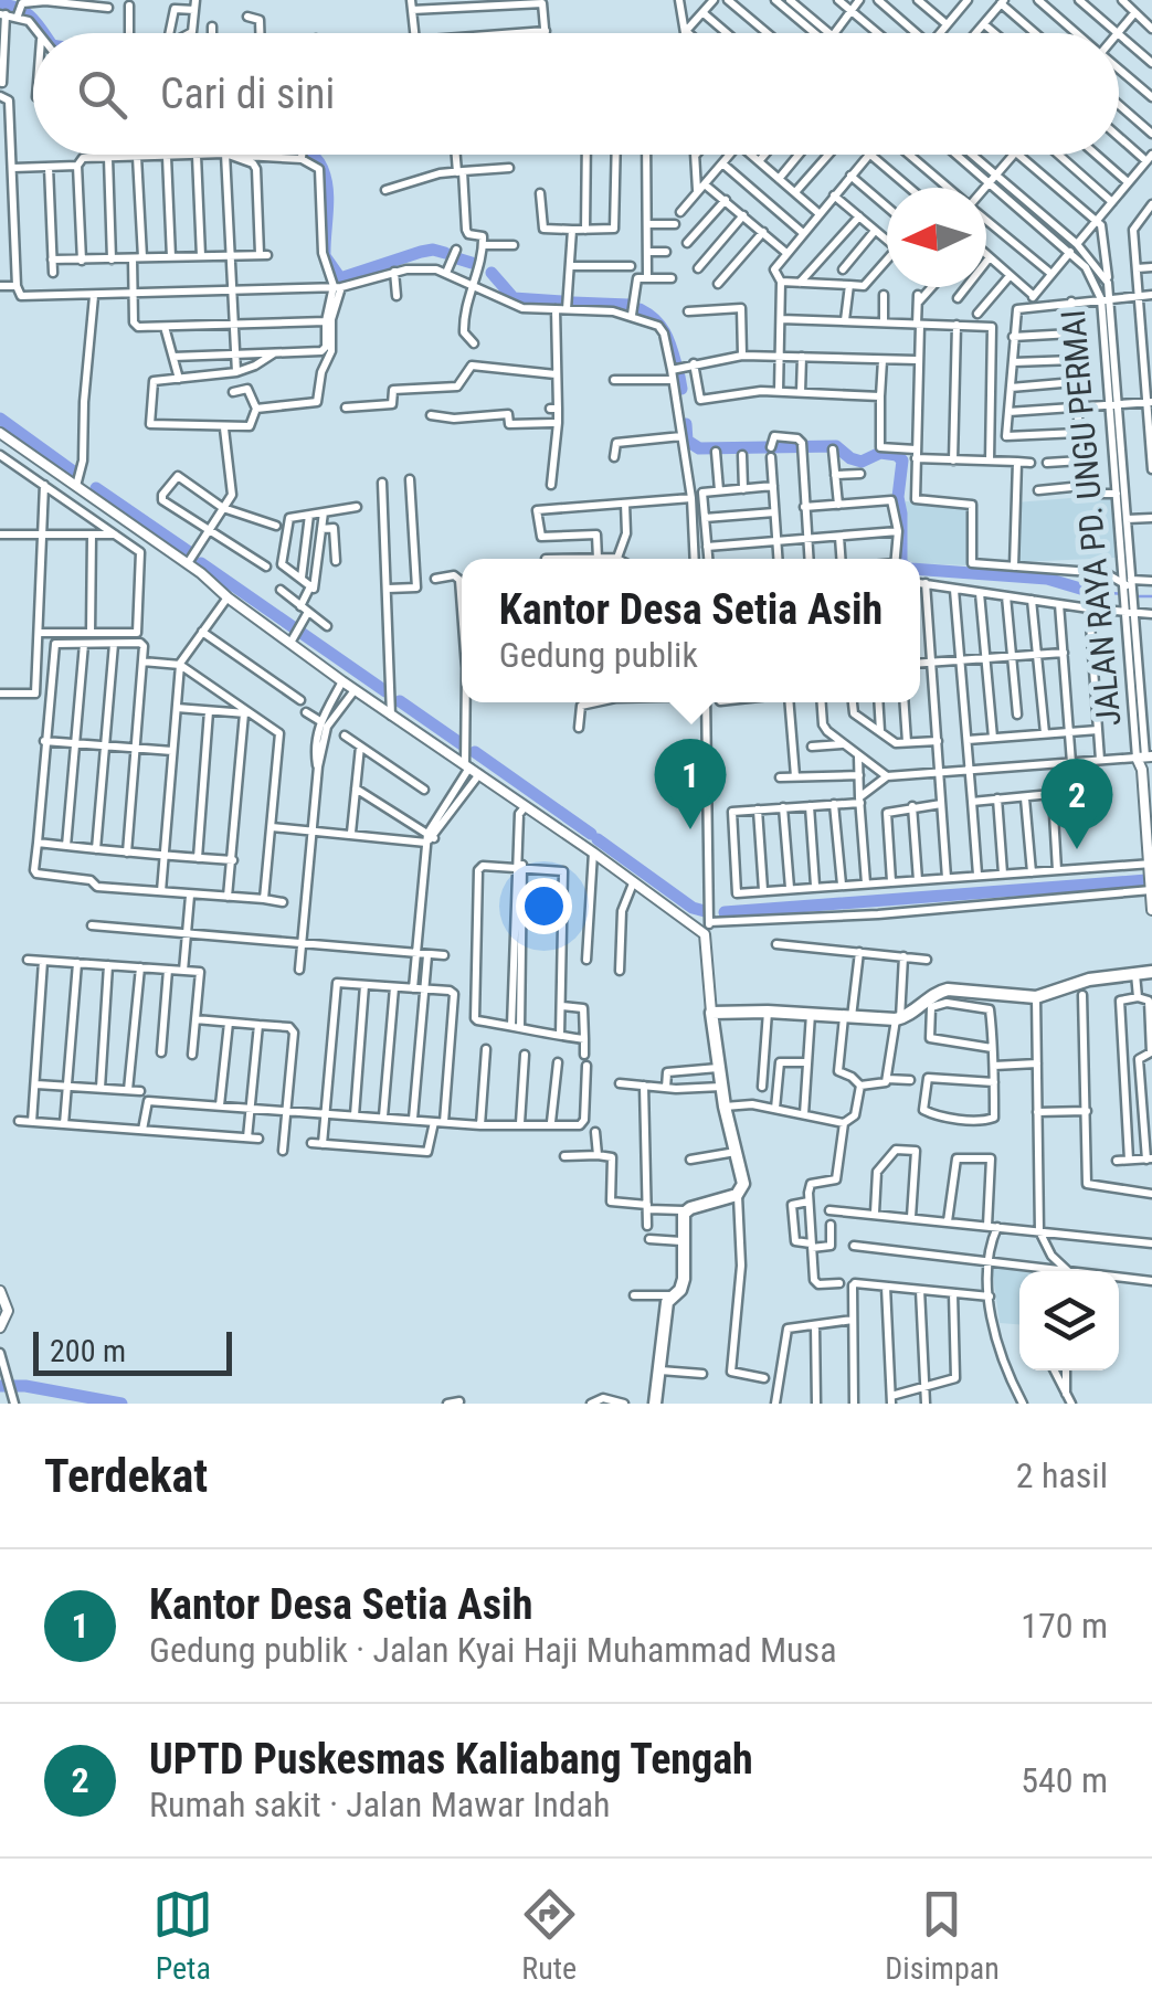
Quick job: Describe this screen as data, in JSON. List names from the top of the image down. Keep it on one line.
{"streets":{"street":["JALAN RAYA PD. UNGU PERMAI"]},"scale_bar":"200 m","north":"left","page":{"search":"Cari di sini","popup":["Kantor Desa Setia Asih","Gedung publik"],"pins":["1","2"],"scale":"200 m","heading":["Terdekat","2 hasil"],"list":[{"mark":"1","name":"Kantor Desa Setia Asih","note":"Gedung publik · Jalan Kyai Haji Muhammad Musa","value":"170 m"},{"mark":"2","name":"UPTD Puskesmas Kaliabang Tengah","note":"Rumah sakit · Jalan Mawar Indah","value":"540 m"}],"nav":["Peta","Rute","Disimpan"]}}
